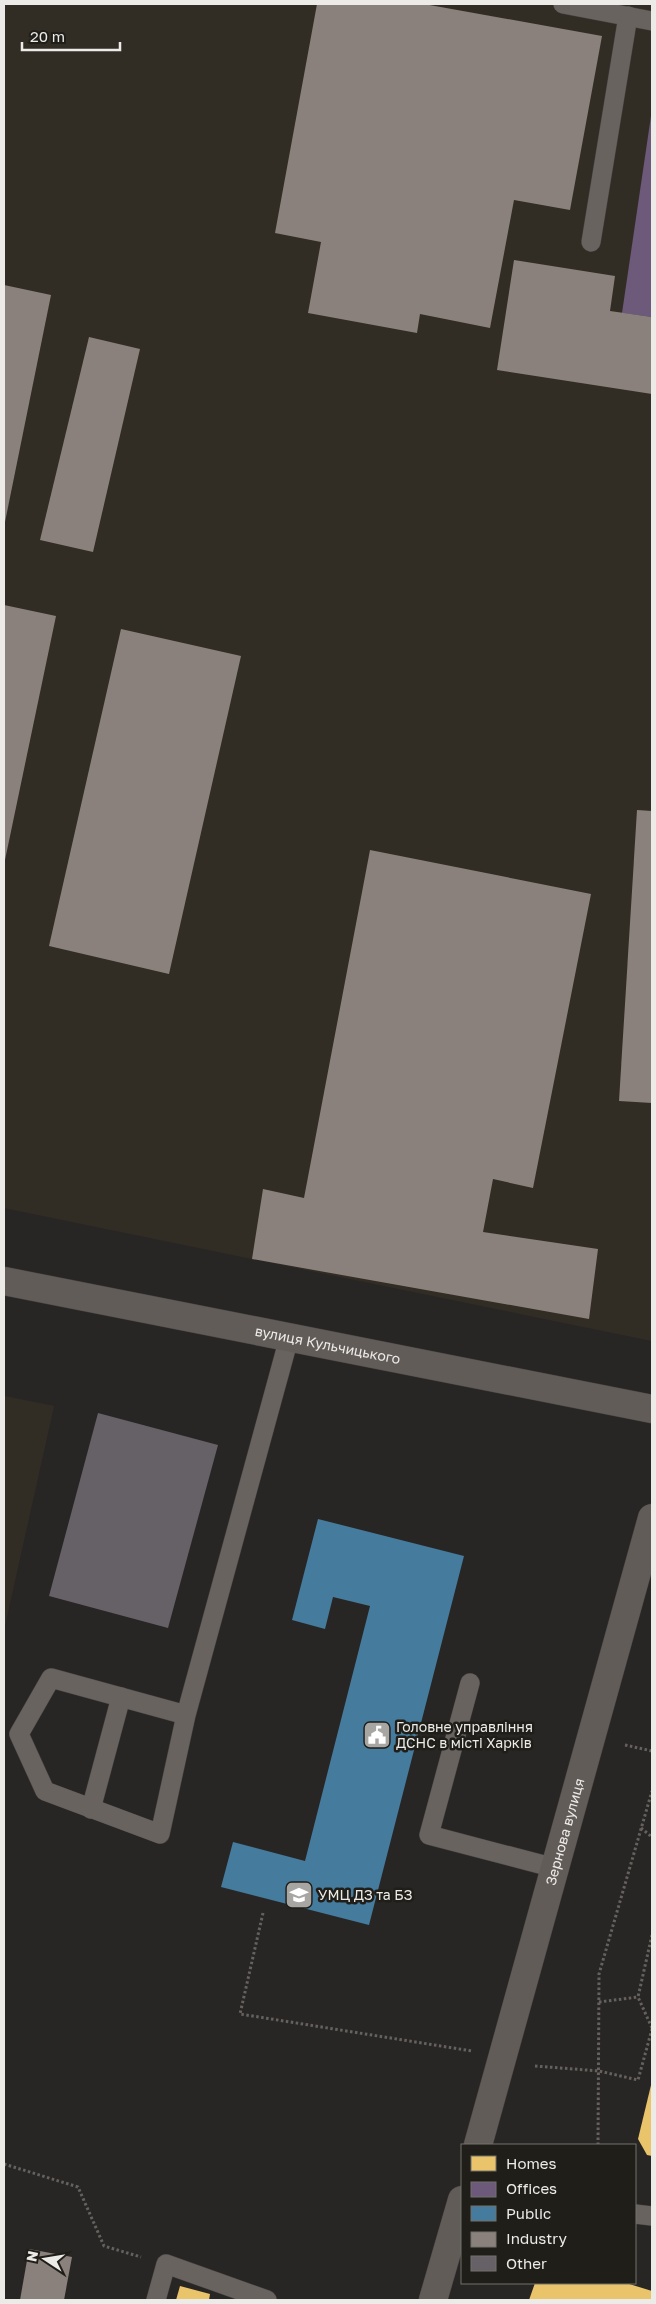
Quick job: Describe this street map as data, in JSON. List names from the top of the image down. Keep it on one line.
{"streets":{"street":["вулиця Кульчицького","Зернова вулиця"]},"places":{"public building":["Головне управління ДСНС в місті Харків"],"school or university":["УМЦ ДЗ та БЗ"]},"legend":["Homes","Offices","Public","Industry","Other"],"scale_bar":"20 m","north":"left"}
